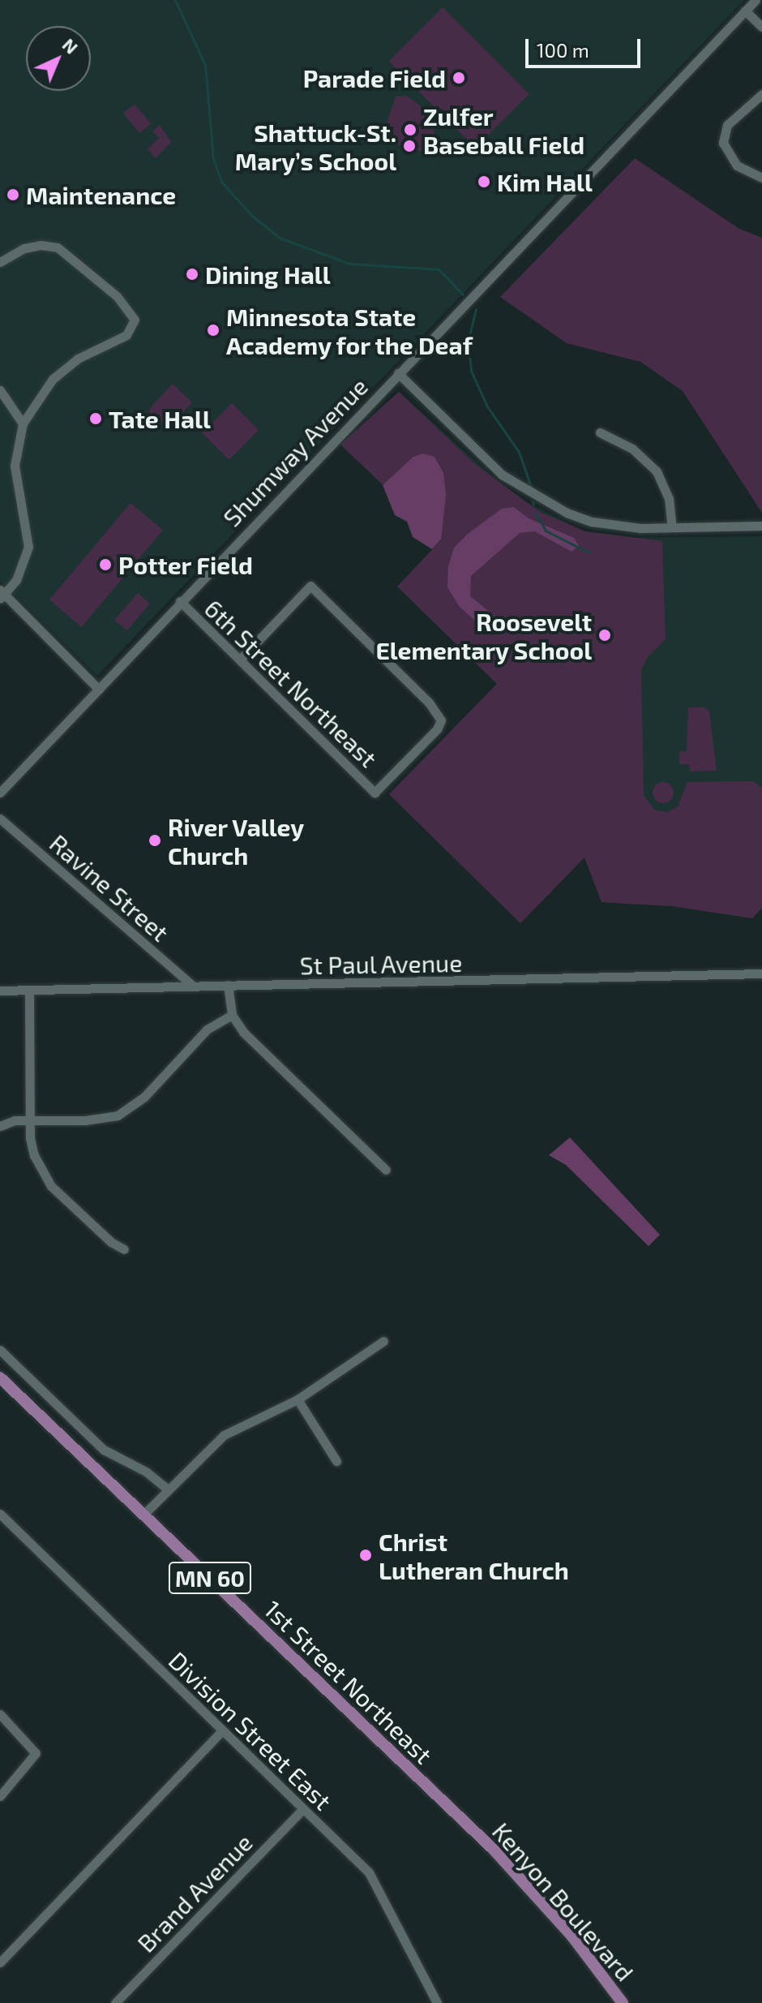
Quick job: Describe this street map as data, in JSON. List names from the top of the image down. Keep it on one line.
{"streets":{"main road":["MN 60","1st Street Northeast","Kenyon Boulevard"],"street":["Shumway Avenue","6th Street Northeast","Ravine Street","St Paul Avenue","Division Street East","Brand Avenue"]},"crossings":[["Shumway Avenue","6th Street Northeast"],["Ravine Street","St Paul Avenue"],["1st Street Northeast","Kenyon Boulevard"],["Division Street East","Brand Avenue"]],"places":["Parade Field","Zulfer Baseball Field","Shattuck-St. Mary’s School","Kim Hall","Maintenance","Dining Hall","Minnesota State Academy for the Deaf","Tate Hall","Potter Field","Roosevelt Elementary School","River Valley Church","Christ Lutheran Church"],"scale_bar":"100 m","north":"top right"}
